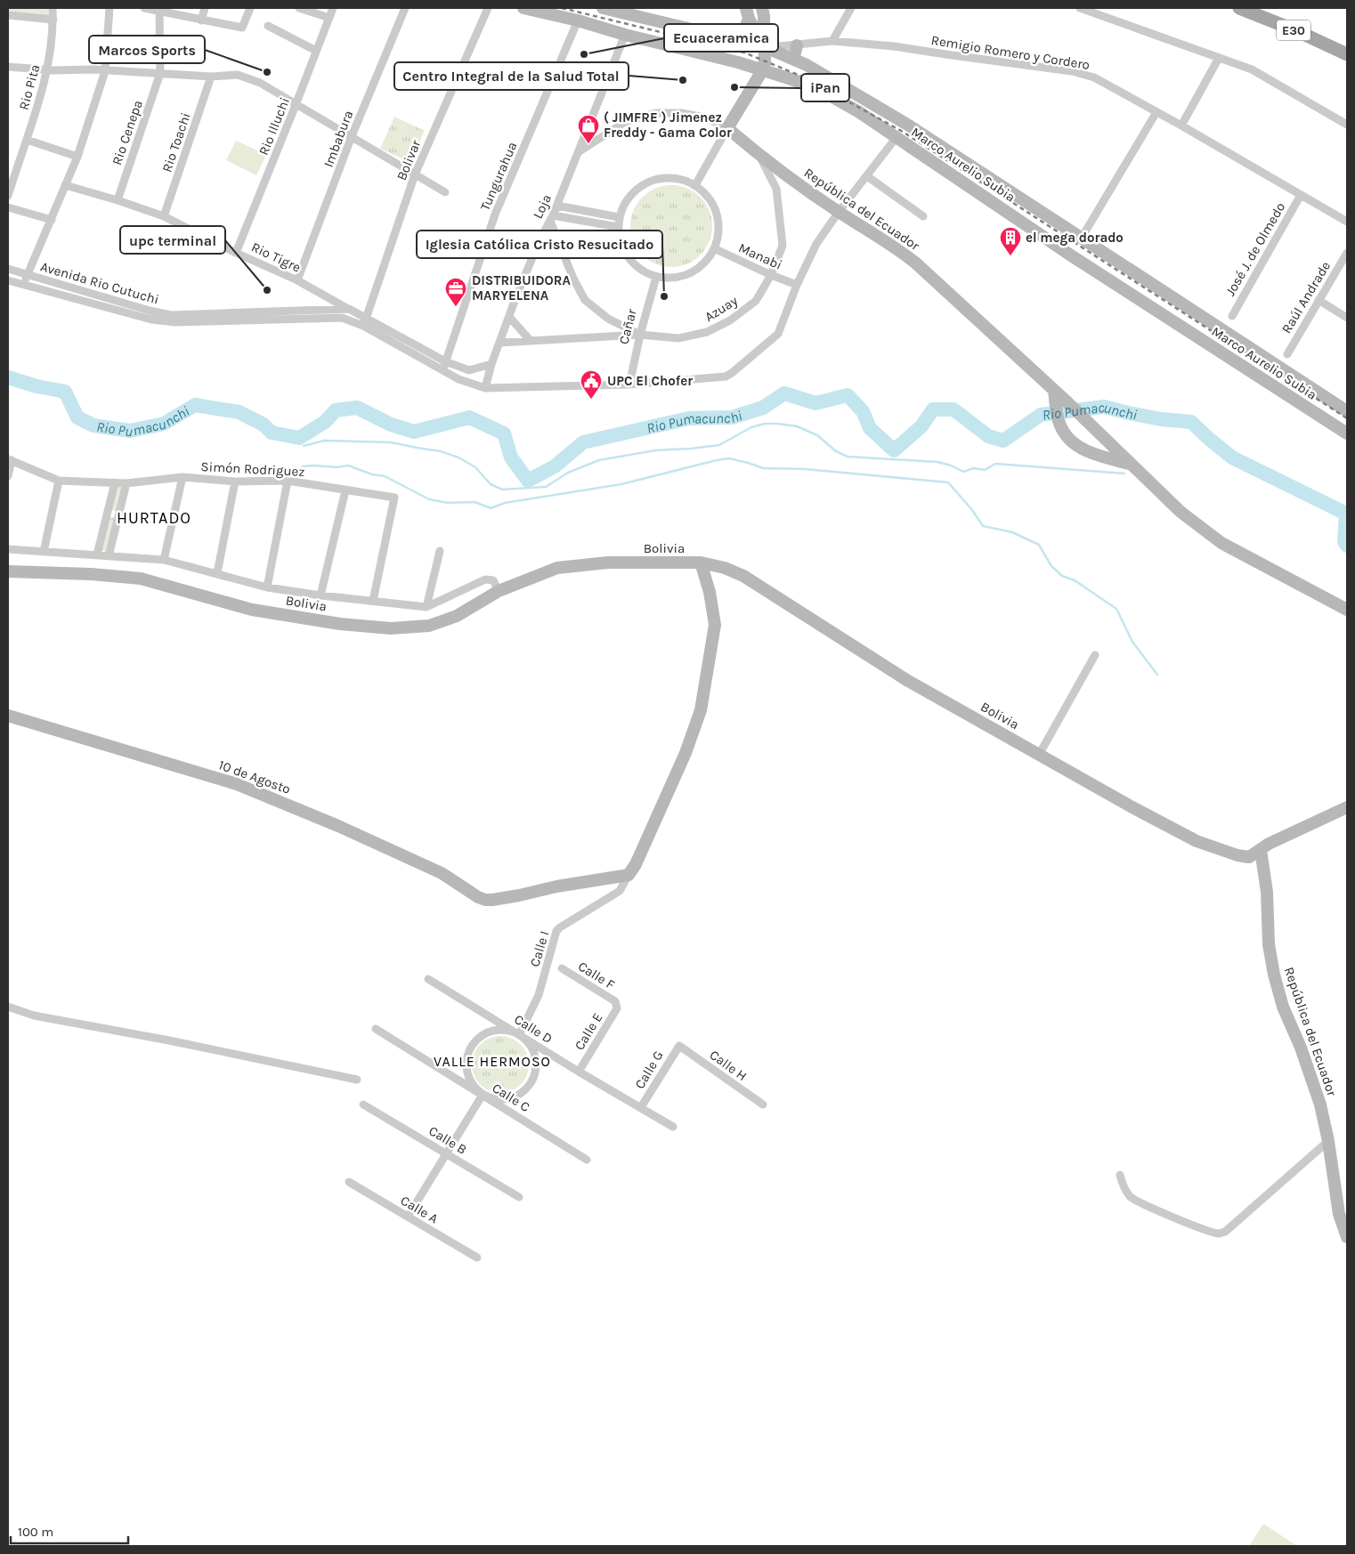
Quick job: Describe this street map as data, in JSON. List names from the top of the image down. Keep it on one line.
{"streets":{"main road":["E30"],"street":["Remigio Romero y Cordero","Rio Pita","Rio Illuchi","Rio Cenepa","Imbabura","Rio Toachi","Bolivar","Marco Aurelio Subia","Tungurahua","Loja","República del Ecuador","José J. de Olmedo","Manabi","Rio Tigre","Avenida Rio Cutuchi","Raúl Andrade","Azuay","Cañar","Simón Rodriguez","Bolivia","10 de Agosto","Calle I","Calle F","Calle D","Calle E","Calle H","Calle G","Calle C","Calle B","Calle A"]},"crossings":[["Remigio Romero y Cordero","Marco Aurelio Subia"],["Remigio Romero y Cordero","José J. de Olmedo"],["Rio Illuchi","Rio Tigre"],["Rio Cenepa","Rio Tigre"],["Imbabura","Rio Tigre"],["Rio Toachi","Rio Tigre"],["Bolivar","Avenida Rio Cutuchi"],["Marco Aurelio Subia","Tungurahua"],["Marco Aurelio Subia","Loja"],["Marco Aurelio Subia","Avenida Rio Cutuchi"],["Tungurahua","Avenida Rio Cutuchi"],["Loja","Avenida Rio Cutuchi"],["Loja","Azuay"],["República del Ecuador","Avenida Rio Cutuchi"],["República del Ecuador","Azuay"],["República del Ecuador","Bolivia"],["Manabi","Avenida Rio Cutuchi"],["Manabi","Azuay"],["Manabi","Cañar"],["Rio Tigre","Avenida Rio Cutuchi"],["Avenida Rio Cutuchi","Cañar"],["Azuay","Cañar"],["10 de Agosto","Calle I"],["Calle I","Calle D"],["Calle I","Calle C"],["Calle F","Calle E"],["Calle D","Calle E"],["Calle D","Calle G"],["Calle D","Calle C"],["Calle H","Calle G"]],"districts":["HURTADO","VALLE HERMOSO"],"water":["Rio Pumacunchi"],"places":{"other":["Ecuaceramica","Marcos Sports","Centro Integral de la Salud Total","iPan","upc terminal","Iglesia Católica Cristo Resucitado"],"shop":["( JIMFRE ) Jimenez Freddy - Gama Color"],"building":["el mega dorado"],"office":["DISTRIBUIDORA MARYELENA"],"public building":["UPC El Chofer"]},"scale_bar":"100 m"}
